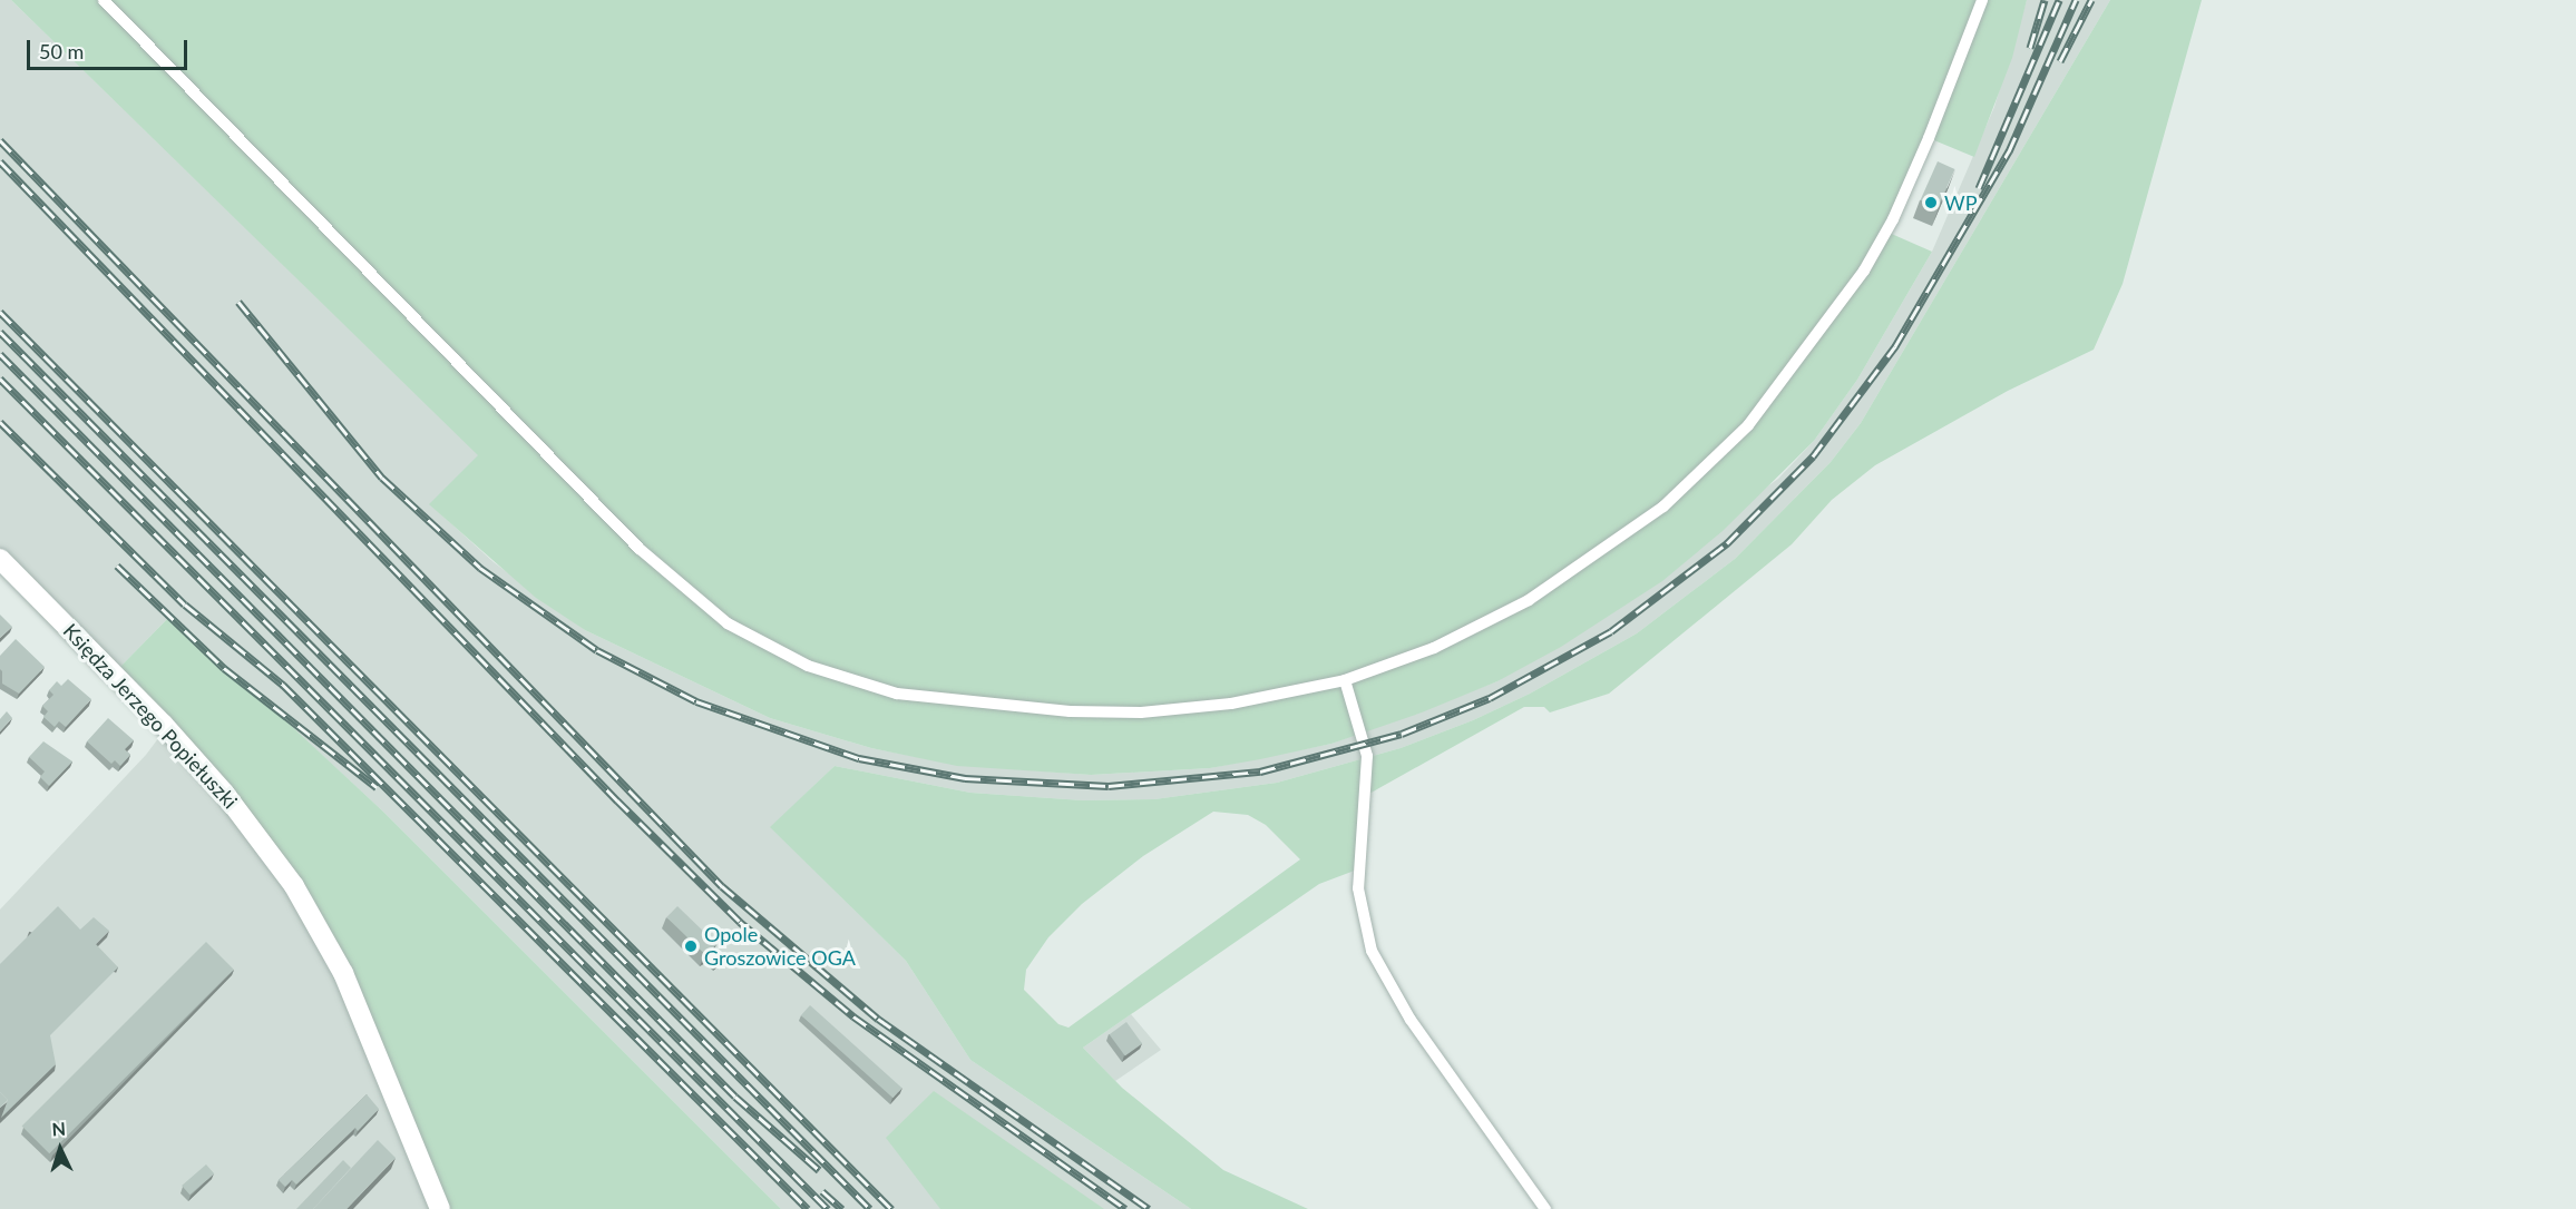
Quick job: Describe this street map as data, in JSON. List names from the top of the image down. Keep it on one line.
{"streets":{"main road":["Księdza Jerzego Popiełuszki"]},"places":["WP","Opole Groszowice OGA"],"scale_bar":"50 m","north":"top"}
